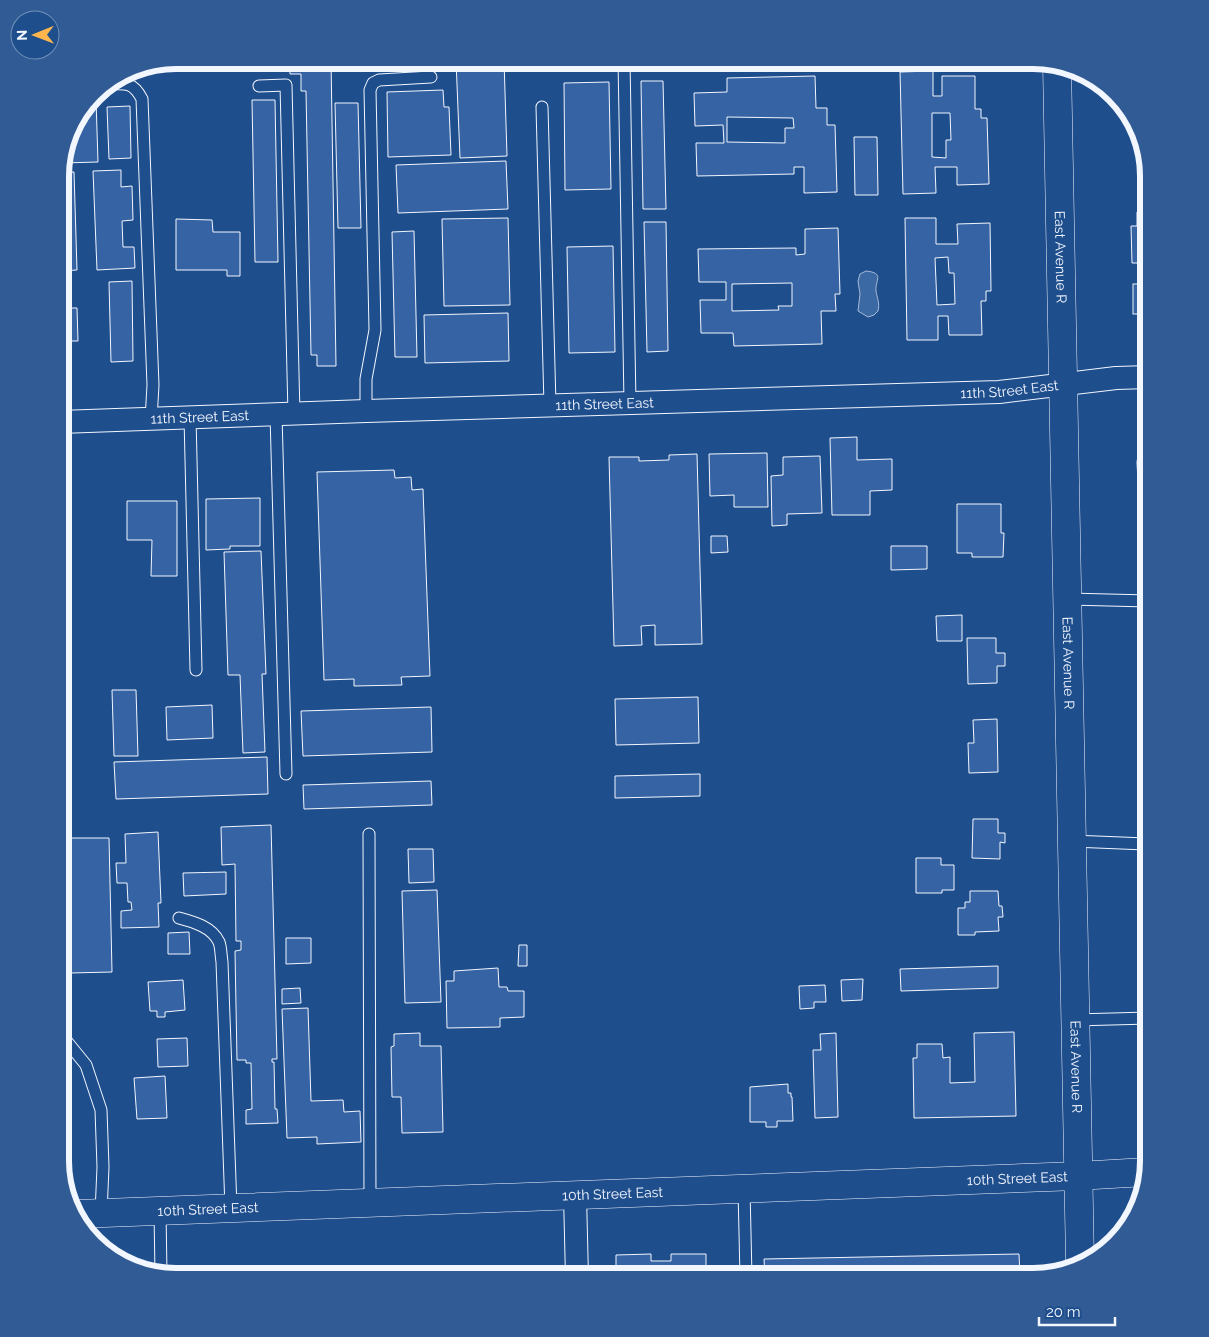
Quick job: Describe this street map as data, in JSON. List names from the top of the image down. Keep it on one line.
{"streets":{"main road":["East Avenue R","10th Street East"],"street":["11th Street East"]},"crossings":[["East Avenue R","11th Street East"],["East Avenue R","10th Street East"]],"scale_bar":"20 m","north":"left"}
